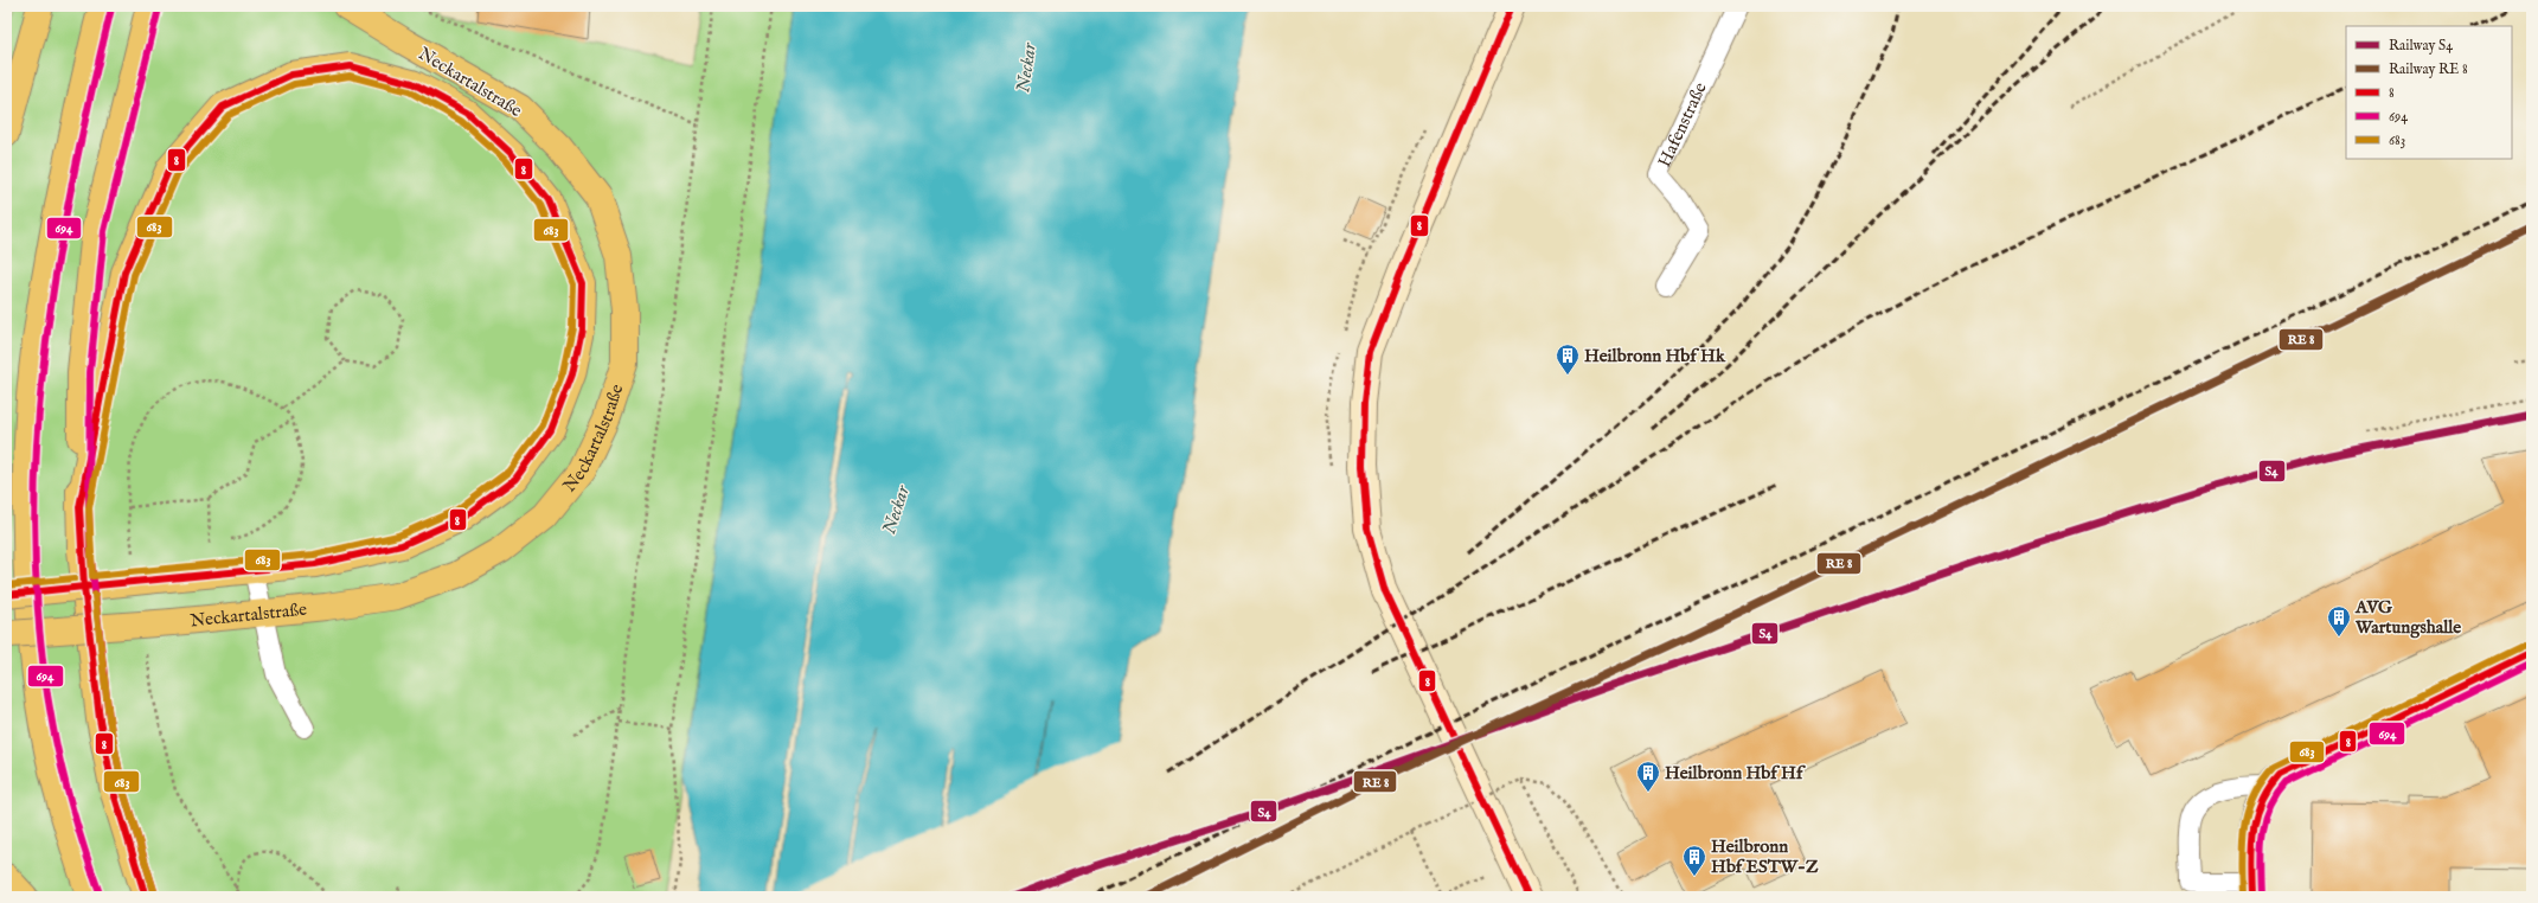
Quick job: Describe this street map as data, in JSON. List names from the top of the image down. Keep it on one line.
{"streets":{"main road":["Neckartalstraße"],"lane":["Hafenstraße"]},"water":["Neckar"],"places":{"building":["Heilbronn Hbf Hk","AVG Wartungshalle","Heilbronn Hbf Hf","Heilbronn Hbf ESTW-Z"]},"lines":["transit line 8","transit line 694","transit line 683","rail line S4"],"legend":["Railway S4","Railway RE 8","8","694","683"]}
